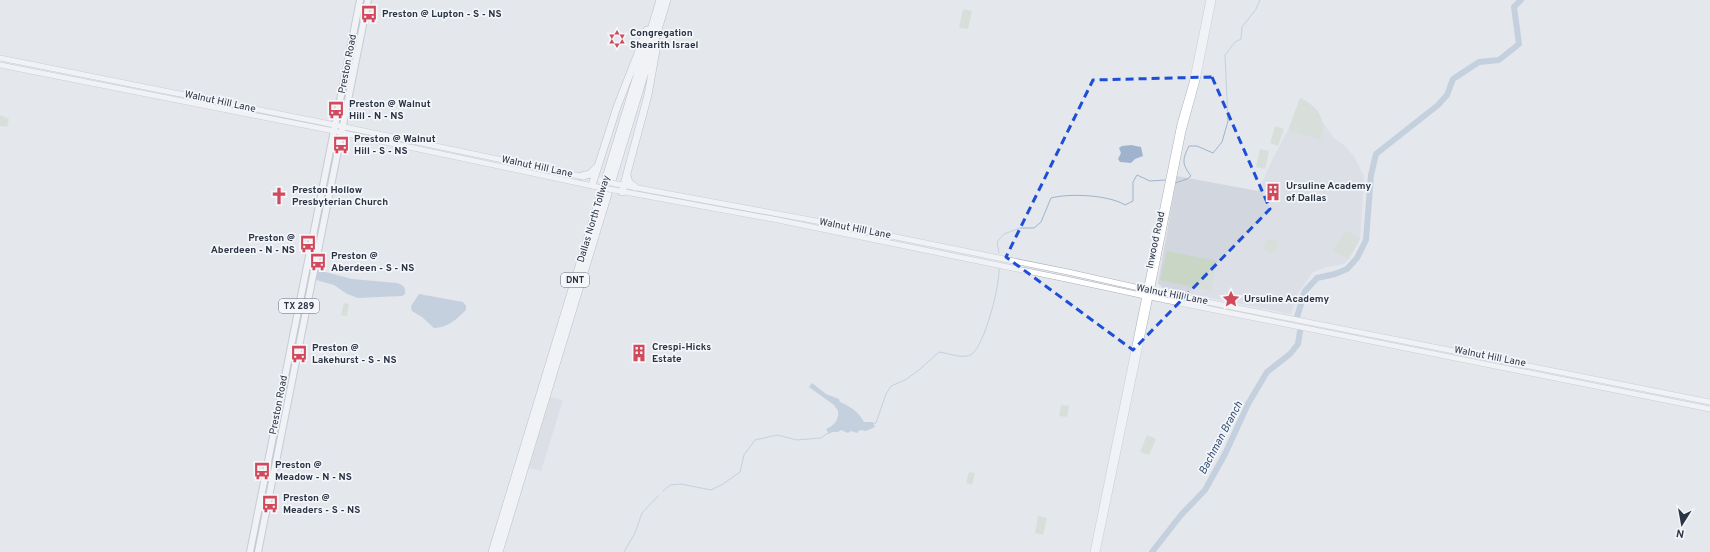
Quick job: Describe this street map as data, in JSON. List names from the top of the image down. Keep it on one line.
{"streets":{"highway":["Dallas North Tollway","DNT"],"main road":["Preston Road","Walnut Hill Lane","Inwood Road","TX 289"]},"crossings":[["Preston Road","Walnut Hill Lane"],["Walnut Hill Lane","Inwood Road"]],"water":["Bachman Branch"],"places":{"bus stop":["Preston @ Lupton - S - NS","Preston @ Walnut Hill - N - NS","Preston @ Walnut Hill - S - NS","Preston @ Aberdeen - N - NS","Preston @ Aberdeen - S - NS","Preston @ Lakehurst - S - NS","Preston @ Meadow - N - NS","Preston @ Meaders - S - NS"],"synagogue":["Congregation Shearith Israel"],"building":["Ursuline Academy of Dallas","Crespi-Hicks Estate"],"church":["Preston Hollow Presbyterian Church"],"place":["Ursuline Academy"]},"north":"bottom"}
